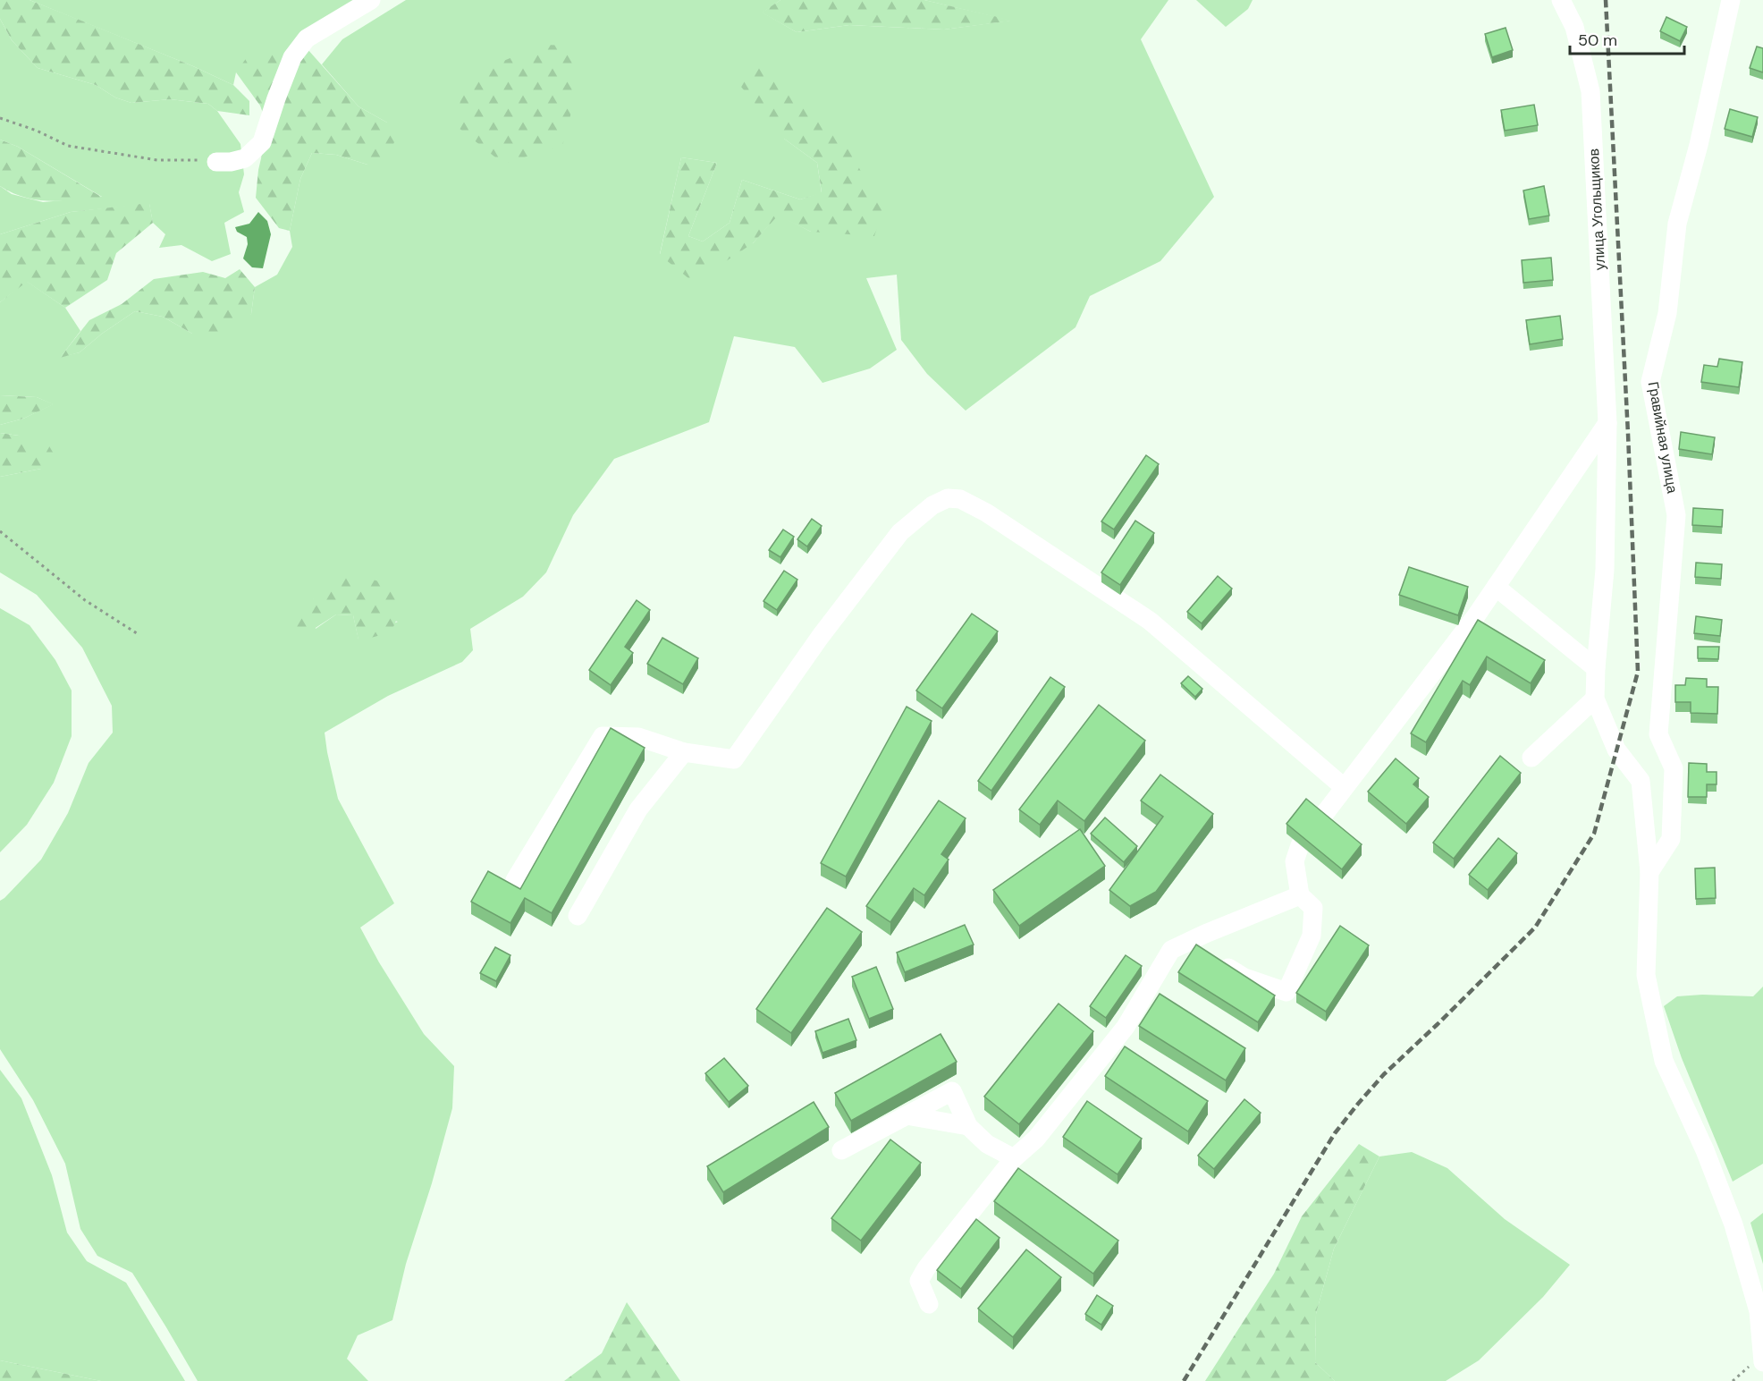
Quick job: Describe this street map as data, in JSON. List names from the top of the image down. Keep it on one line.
{"streets":{"street":["улица Угольщиков","Гравийная улица"]},"scale_bar":"50 m"}
